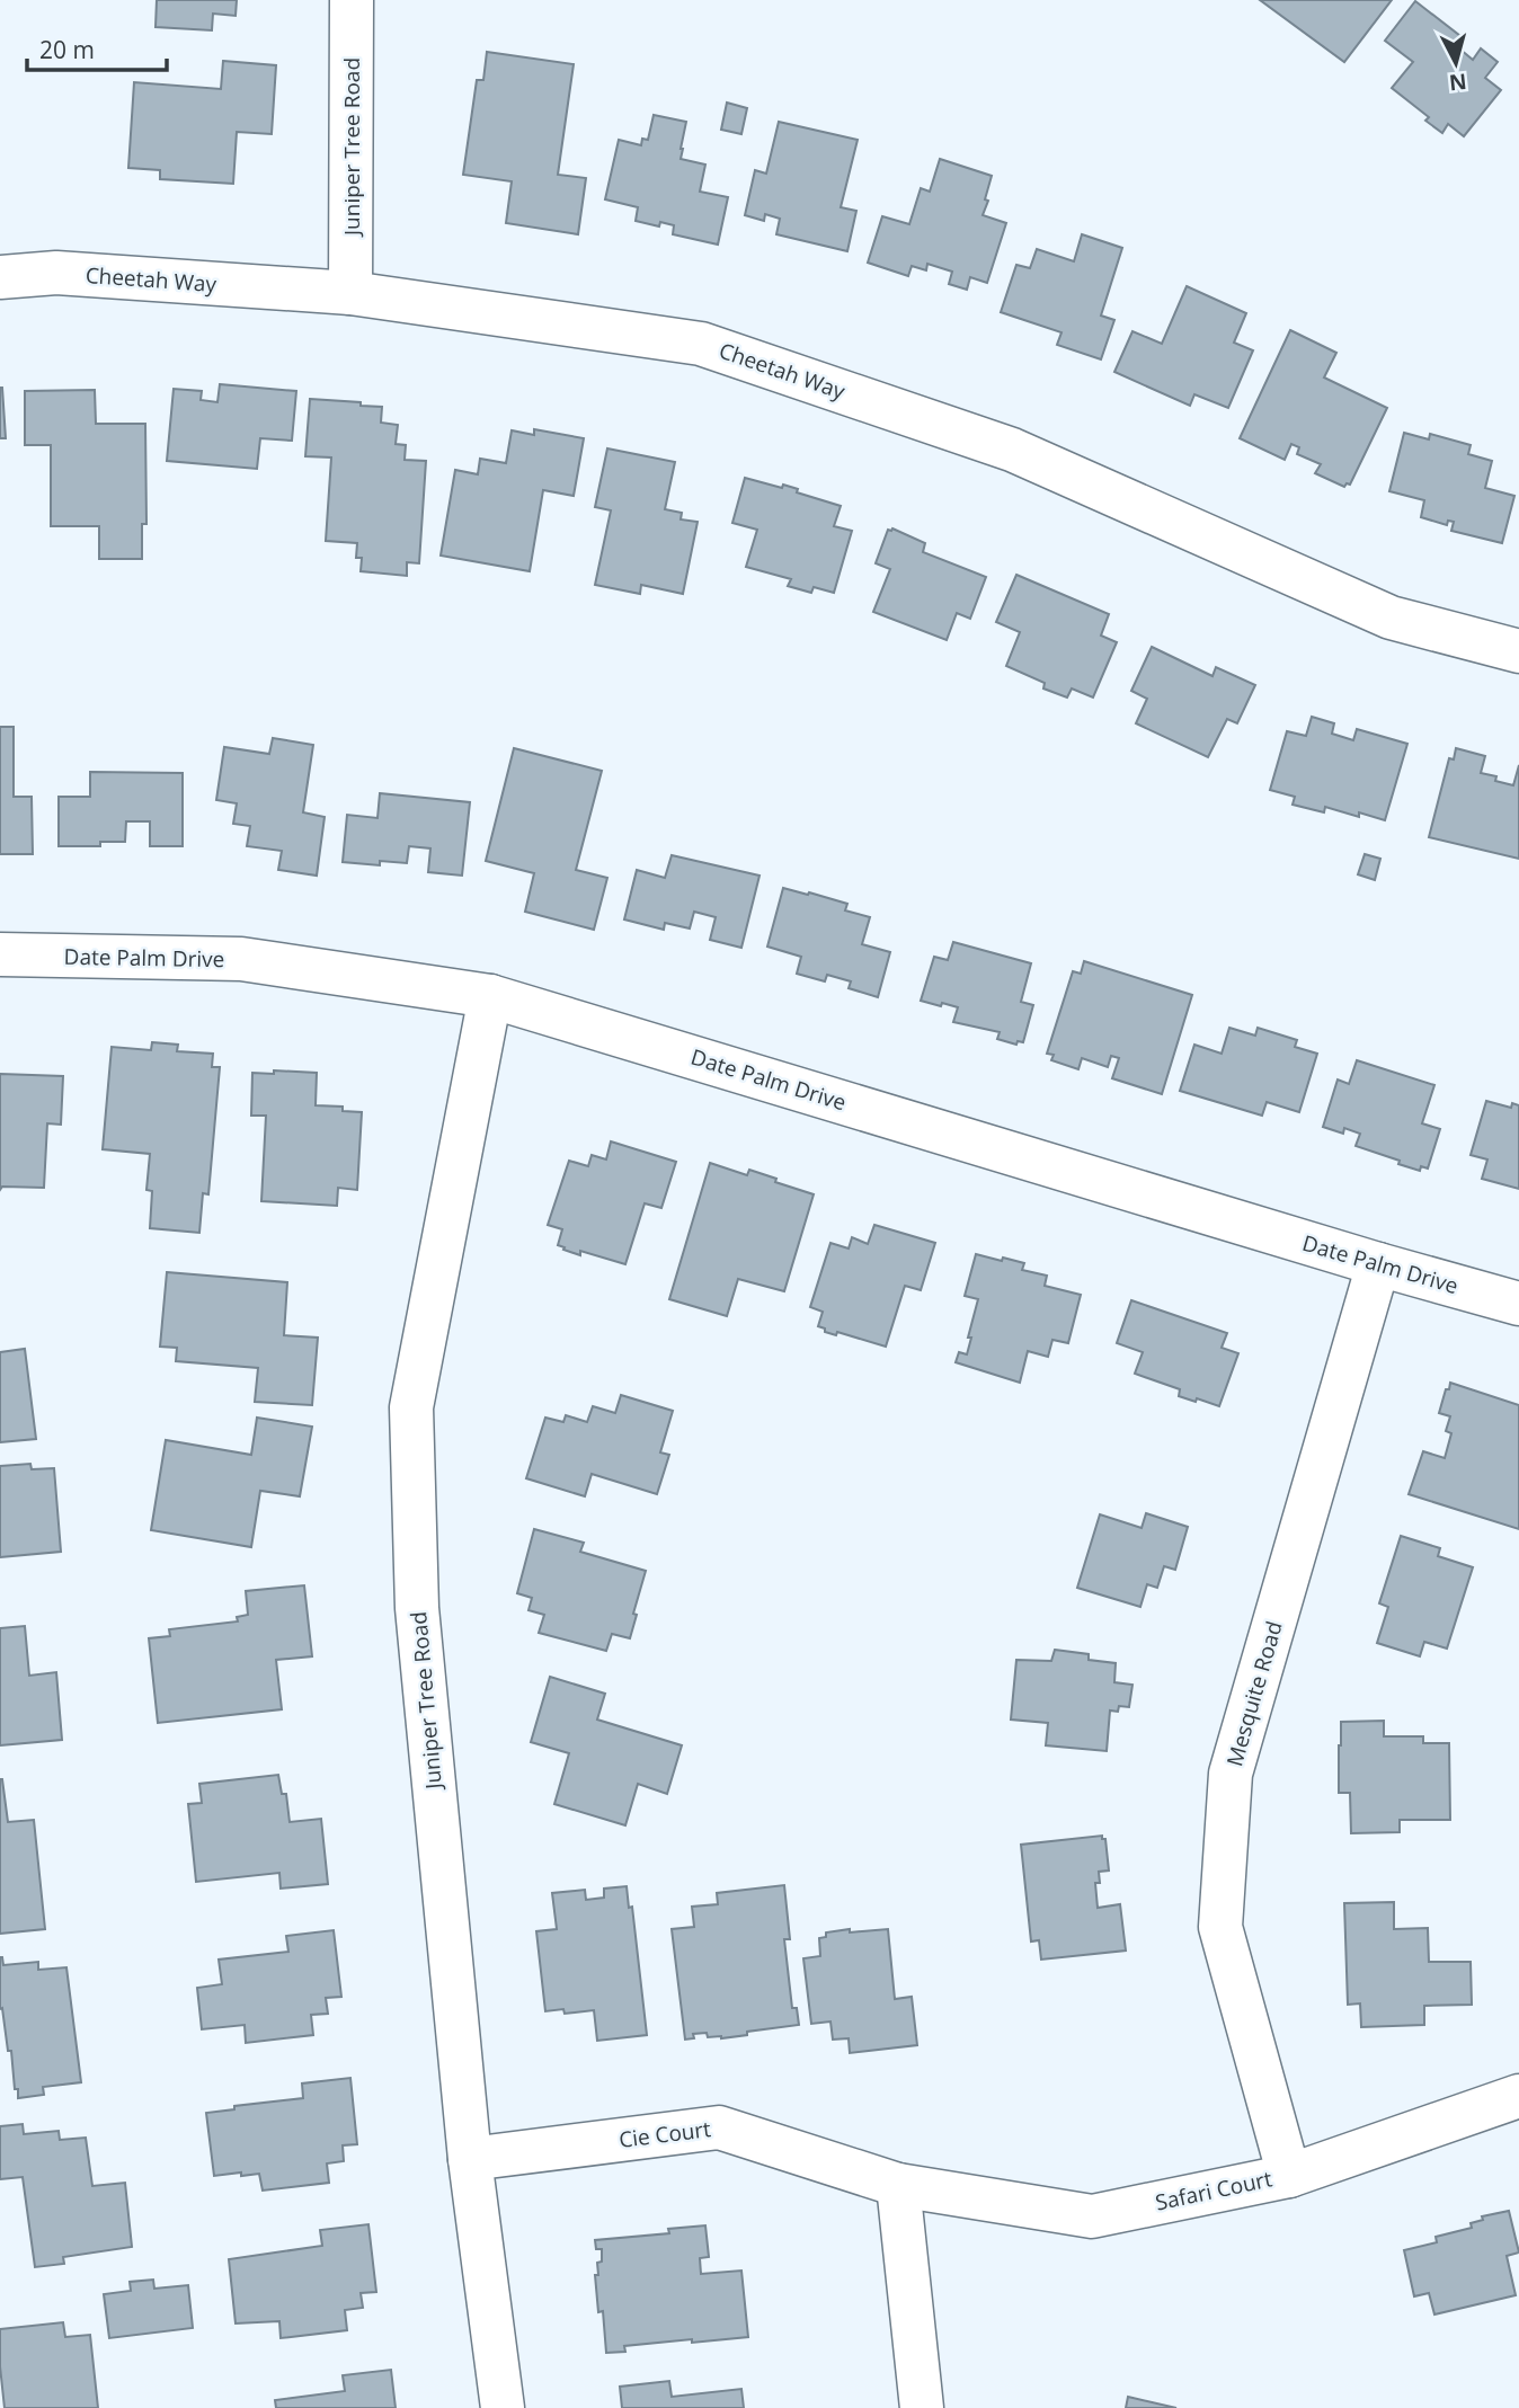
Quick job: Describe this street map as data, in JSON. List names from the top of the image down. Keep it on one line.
{"streets":{"street":["Juniper Tree Road","Cheetah Way","Date Palm Drive","Mesquite Road","Cie Court","Safari Court"]},"crossings":[["Juniper Tree Road","Cheetah Way"],["Juniper Tree Road","Date Palm Drive"],["Juniper Tree Road","Cie Court"],["Date Palm Drive","Mesquite Road"],["Mesquite Road","Safari Court"],["Cie Court","Safari Court"]],"scale_bar":"20 m","north":"bottom"}
